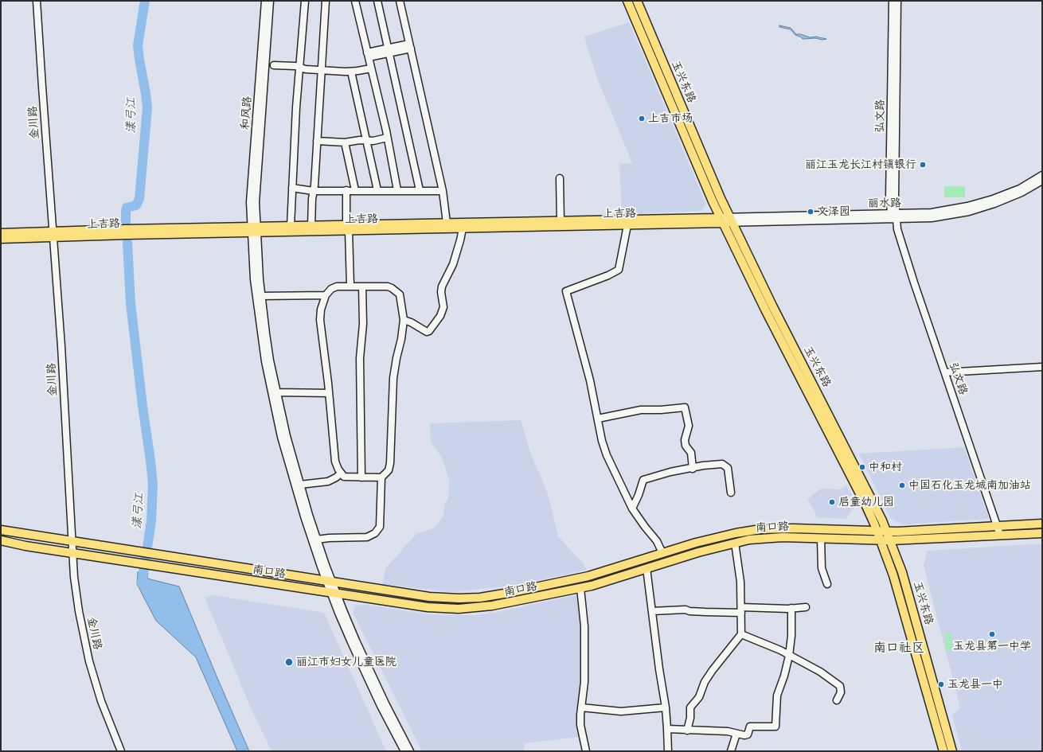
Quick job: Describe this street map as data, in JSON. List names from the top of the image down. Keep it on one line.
{"streets":{"main road":["玉兴东路","上吉路","南口路"],"street":["和风路","弘文路","金川路","丽水路"]},"crossings":[["玉兴东路","丽水路"],["玉兴东路","上吉路"],["玉兴东路","南口路"],["和风路","上吉路"],["弘文路","丽水路"],["弘文路","南口路"],["金川路","上吉路"],["金川路","南口路"],["丽水路","上吉路"]],"districts":["南口社区"],"water":["漾弓江"],"places":["上吉市场","丽江玉龙长江村镇银行","文泽园","中和村","中国石化玉龙城南加油站","启童幼儿园","玉龙县第一中学","丽江市妇女儿童医院","玉龙县一中"]}
